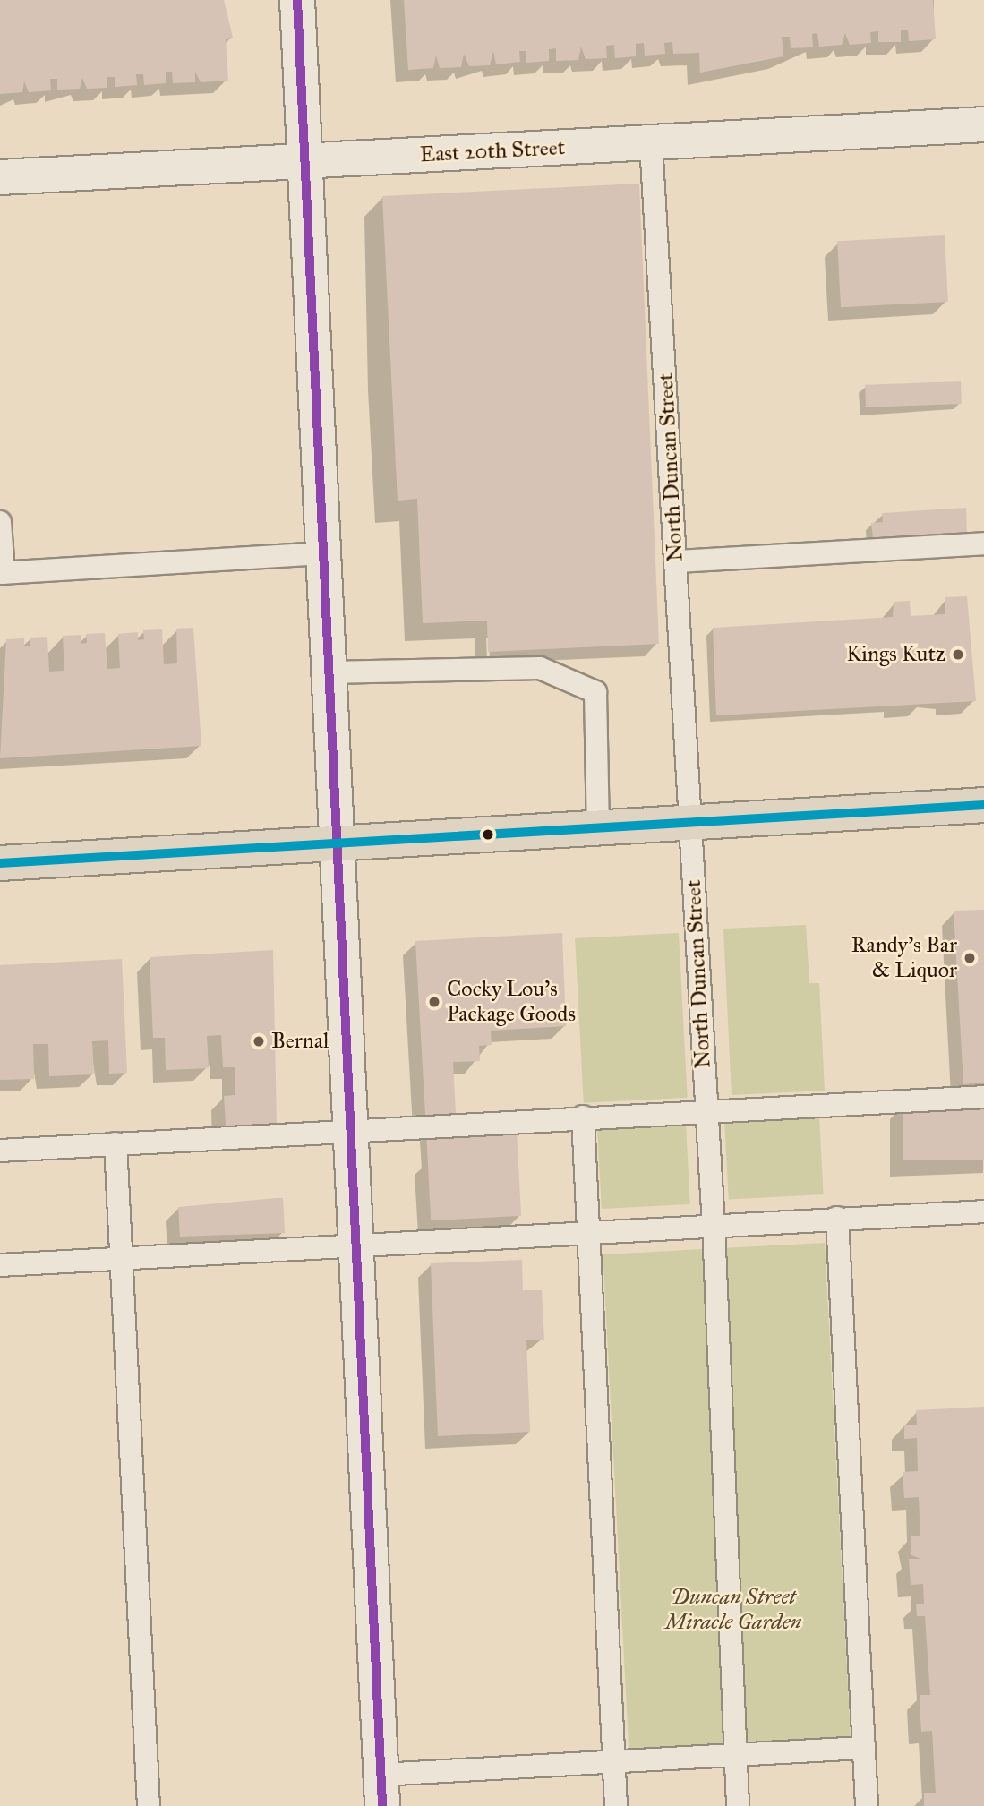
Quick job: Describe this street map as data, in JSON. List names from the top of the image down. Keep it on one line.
{"streets":{"street":["East 20th Street"],"lane":["North Duncan Street"]},"crossings":[["East 20th Street","North Duncan Street"]],"parks":["Duncan Street Miracle Garden"],"places":["Kings Kutz","Randy’s Bar & Liquor","Cocky Lou’s Package Goods","Bernal"]}
